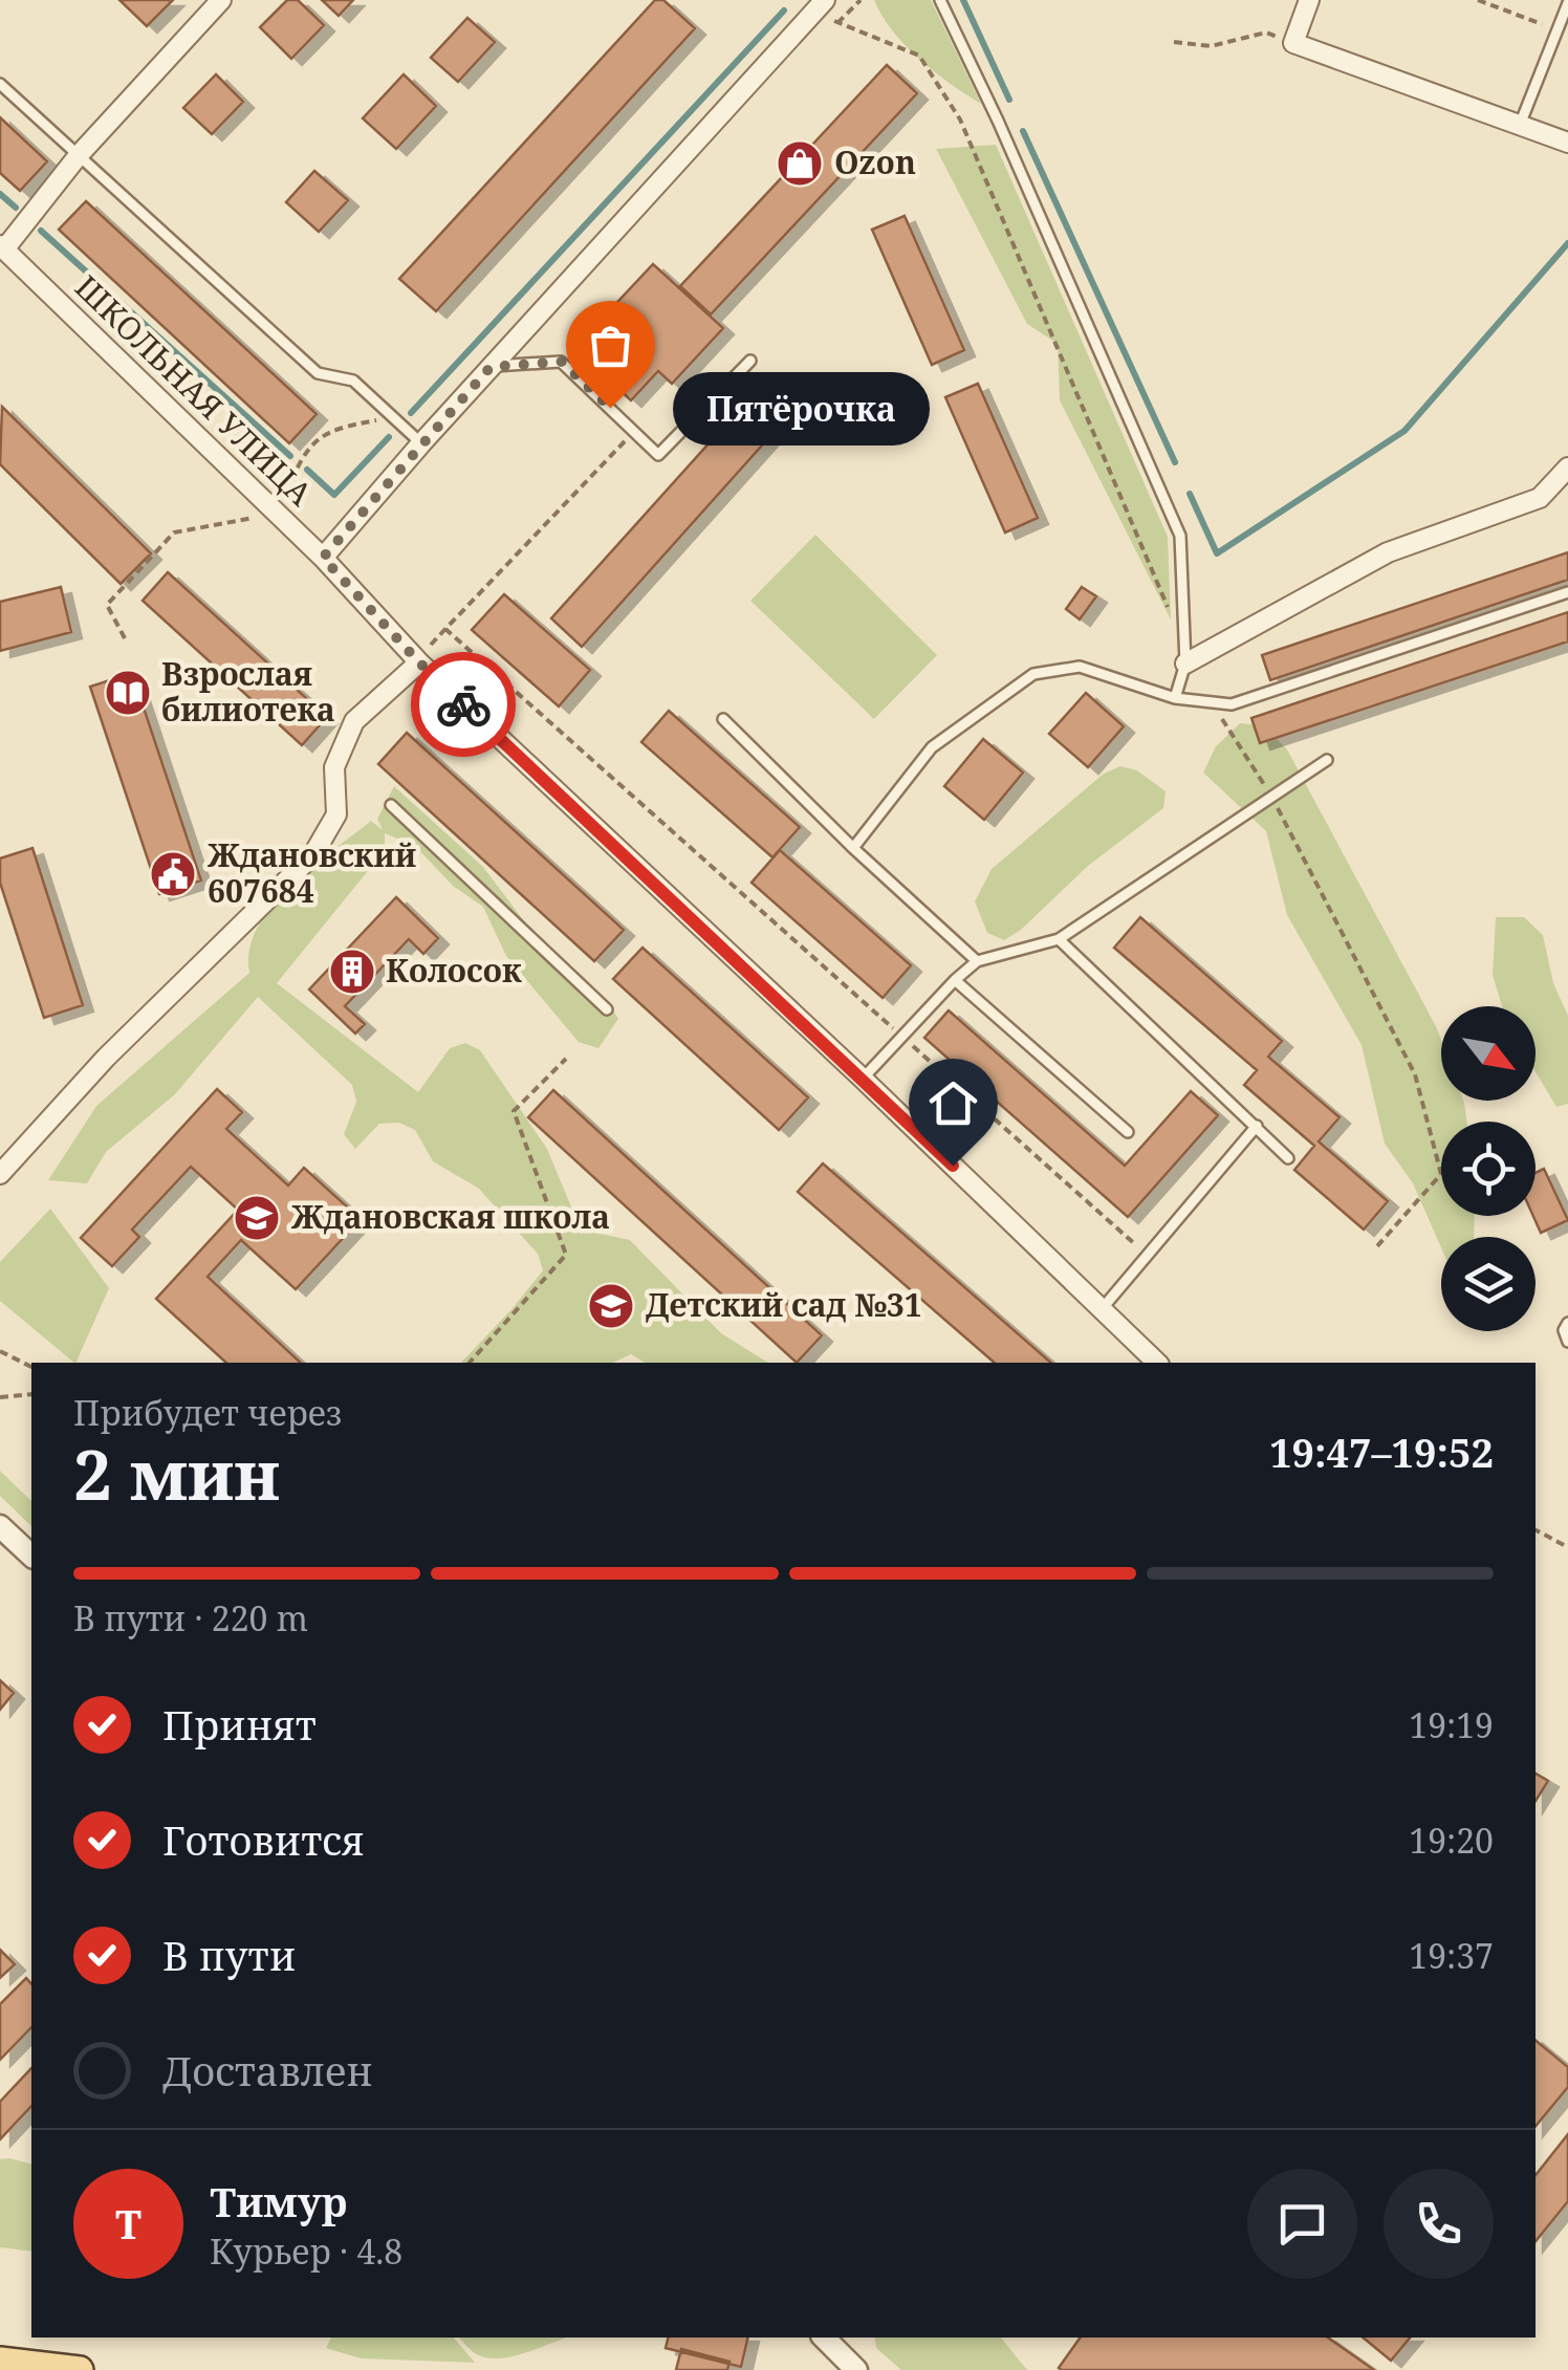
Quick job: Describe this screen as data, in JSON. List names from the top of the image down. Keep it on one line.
{"streets":{"street":["ШКОЛЬНАЯ УЛИЦА"]},"places":{"shop":["Ozon"],"other":["Пятёрочка"],"library":["Взрослая билиотека"],"public building":["Ждановский 607684"],"building":["Колосок"],"school or university":["Ждановская школа","Детский сад №31"]},"north":"bottom right","page":{"bubble":"Пятёрочка","heading":["2 мин","Прибудет через","19:47–19:52"],"panel":["Тимур","Курьер · 4.8"],"bar":"В пути · 220 m","list":[["Принят","19:19"],["Готовится","19:20"],["В пути","19:37"],"Доставлен"],"round":"Т"}}
